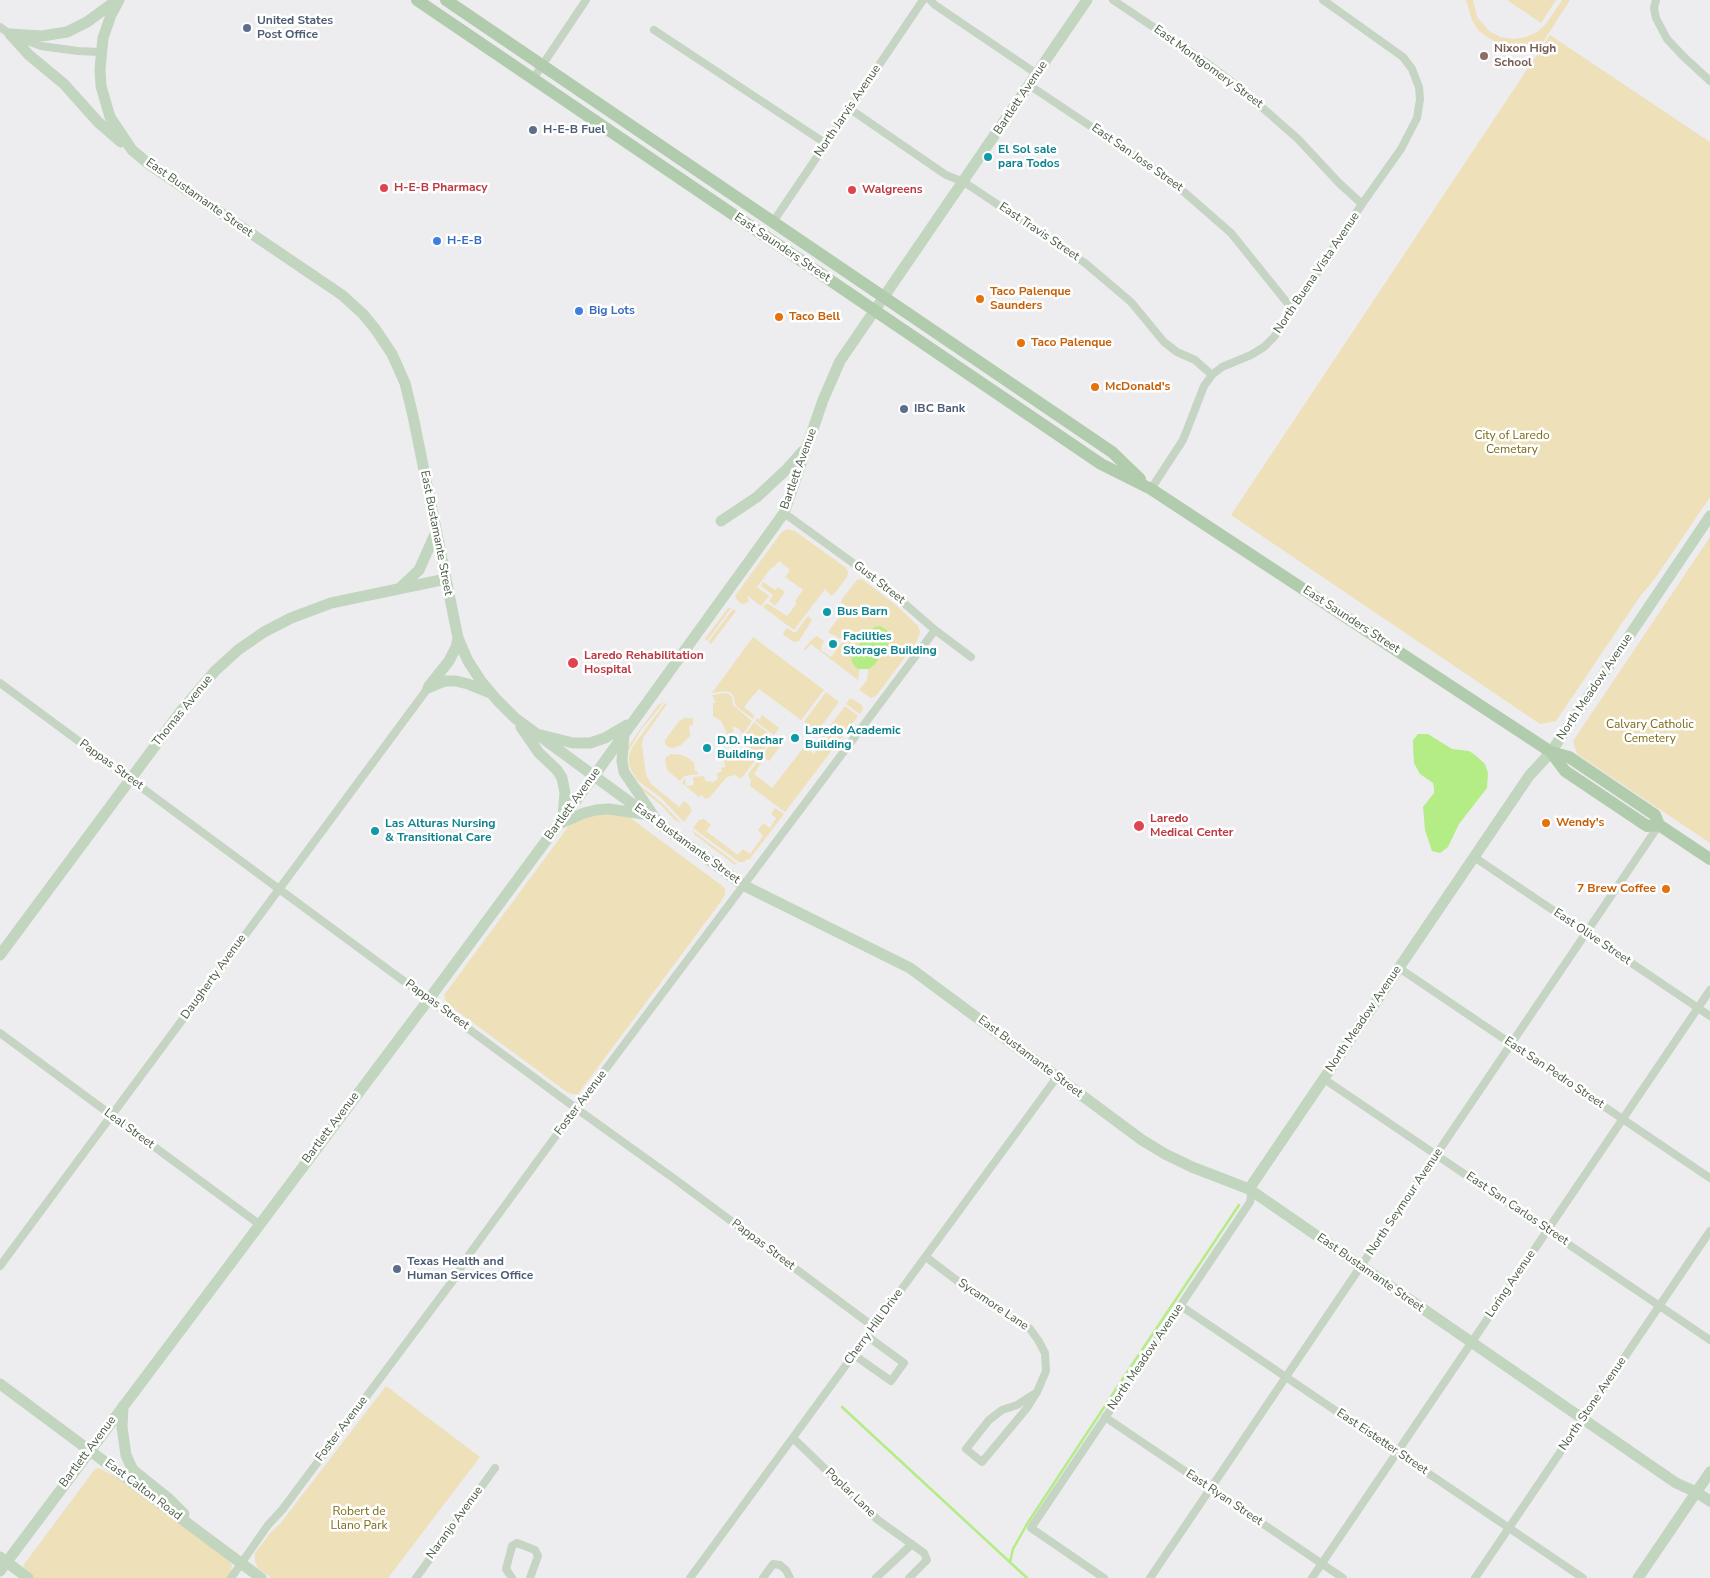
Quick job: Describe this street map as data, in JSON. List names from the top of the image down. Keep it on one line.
{"streets":{"main road":["Bartlett Avenue","East Bustamante Street","East Saunders Street","North Meadow Avenue","Thomas Avenue","East Calton Road"],"street":["East Montgomery Street","North Jarvis Avenue","East San Jose Street","East Travis Street","North Buena Vista Avenue","Gust Street","Pappas Street","East Olive Street","Daugherty Avenue","East San Pedro Street","Foster Avenue","Leal Street","North Seymour Avenue","East San Carlos Street","Loring Avenue","Sycamore Lane","Cherry Hill Drive","North Stone Avenue","East Eistetter Street","Poplar Lane","East Ryan Street","Naranjo Avenue"]},"crossings":[["East Montgomery Street","North Buena Vista Avenue"],["Bartlett Avenue","East San Jose Street"],["Bartlett Avenue","East Bustamante Street"],["Bartlett Avenue","East Travis Street"],["Bartlett Avenue","East Saunders Street"],["Bartlett Avenue","Gust Street"],["Bartlett Avenue","Pappas Street"],["Bartlett Avenue","Leal Street"],["Bartlett Avenue","East Calton Road"],["North Jarvis Avenue","East Travis Street"],["North Jarvis Avenue","East Saunders Street"],["East San Jose Street","North Buena Vista Avenue"],["East Bustamante Street","North Meadow Avenue"],["East Bustamante Street","Thomas Avenue"],["East Bustamante Street","Foster Avenue"],["East Bustamante Street","North Seymour Avenue"],["East Bustamante Street","Loring Avenue"],["East Bustamante Street","Cherry Hill Drive"],["East Bustamante Street","North Stone Avenue"],["East Travis Street","North Buena Vista Avenue"],["East Saunders Street","North Buena Vista Avenue"],["East Saunders Street","North Meadow Avenue"],["East Saunders Street","North Seymour Avenue"],["Gust Street","Foster Avenue"],["North Meadow Avenue","East Olive Street"],["North Meadow Avenue","East San Pedro Street"],["North Meadow Avenue","East San Carlos Street"],["North Meadow Avenue","East Eistetter Street"],["North Meadow Avenue","East Ryan Street"],["Thomas Avenue","Pappas Street"],["Pappas Street","Daugherty Avenue"],["Pappas Street","Foster Avenue"],["Pappas Street","Cherry Hill Drive"],["East Olive Street","North Seymour Avenue"],["East Olive Street","Loring Avenue"],["Daugherty Avenue","Leal Street"],["East San Pedro Street","North Seymour Avenue"],["East San Pedro Street","Loring Avenue"],["Foster Avenue","East Calton Road"],["North Seymour Avenue","East San Carlos Street"],["North Seymour Avenue","East Eistetter Street"],["North Seymour Avenue","East Ryan Street"],["East San Carlos Street","Loring Avenue"],["East San Carlos Street","North Stone Avenue"],["Loring Avenue","East Eistetter Street"],["Loring Avenue","East Ryan Street"],["Sycamore Lane","Cherry Hill Drive"],["Cherry Hill Drive","Poplar Lane"],["North Stone Avenue","East Eistetter Street"]],"parks":["City of Laredo Cemetary","Calvary Catholic Cemetery","Robert de Llano Park"],"places":["United States Post Office","Nixon High School","H-E-B Fuel","El Sol sale para Todos","H-E-B Pharmacy","Walgreens","H-E-B","Taco Palenque Saunders","Big Lots","Taco Bell","Taco Palenque","McDonald's","IBC Bank","Bus Barn","Facilities Storage Building","Laredo Rehabilitation Hospital","Laredo Academic Building","D.D. Hachar Building","Wendy's","Laredo Medical Center","Las Alturas Nursing & Transitional Care","7 Brew Coffee","Texas Health and Human Services Office"]}
